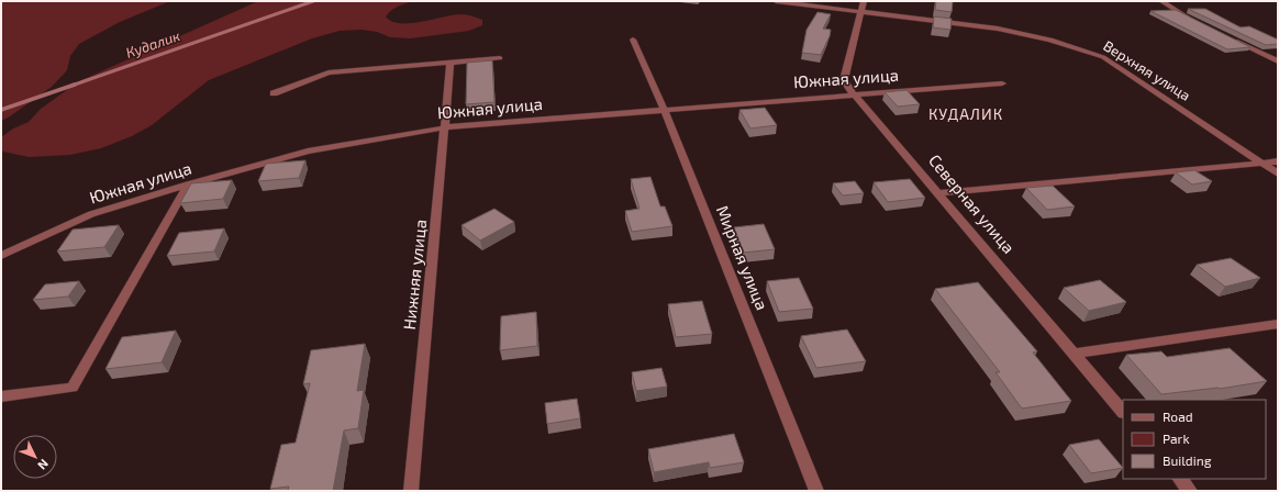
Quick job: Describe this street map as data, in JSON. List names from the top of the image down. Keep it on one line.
{"streets":{"street":["Верхняя улица","Южная улица","Северная улица","Мирная улица","Нижняя улица"]},"crossings":[["Верхняя улица","Северная улица"],["Южная улица","Северная улица"],["Южная улица","Мирная улица"],["Южная улица","Нижняя улица"]],"districts":["КУДАЛИК"],"water":["Кудалик"],"legend":["Road","Park","Building"],"north":"bottom right"}
